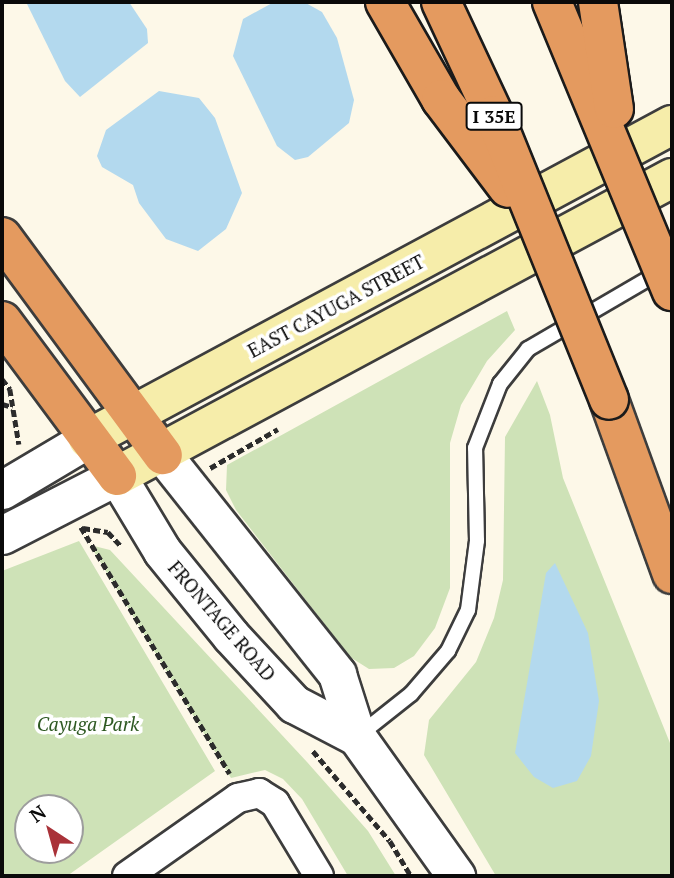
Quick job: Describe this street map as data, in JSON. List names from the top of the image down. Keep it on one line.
{"streets":{"highway":["I 35E"],"main road":["EAST CAYUGA STREET"],"street":["FRONTAGE ROAD"]},"parks":["Cayuga Park"],"north":"top left"}
